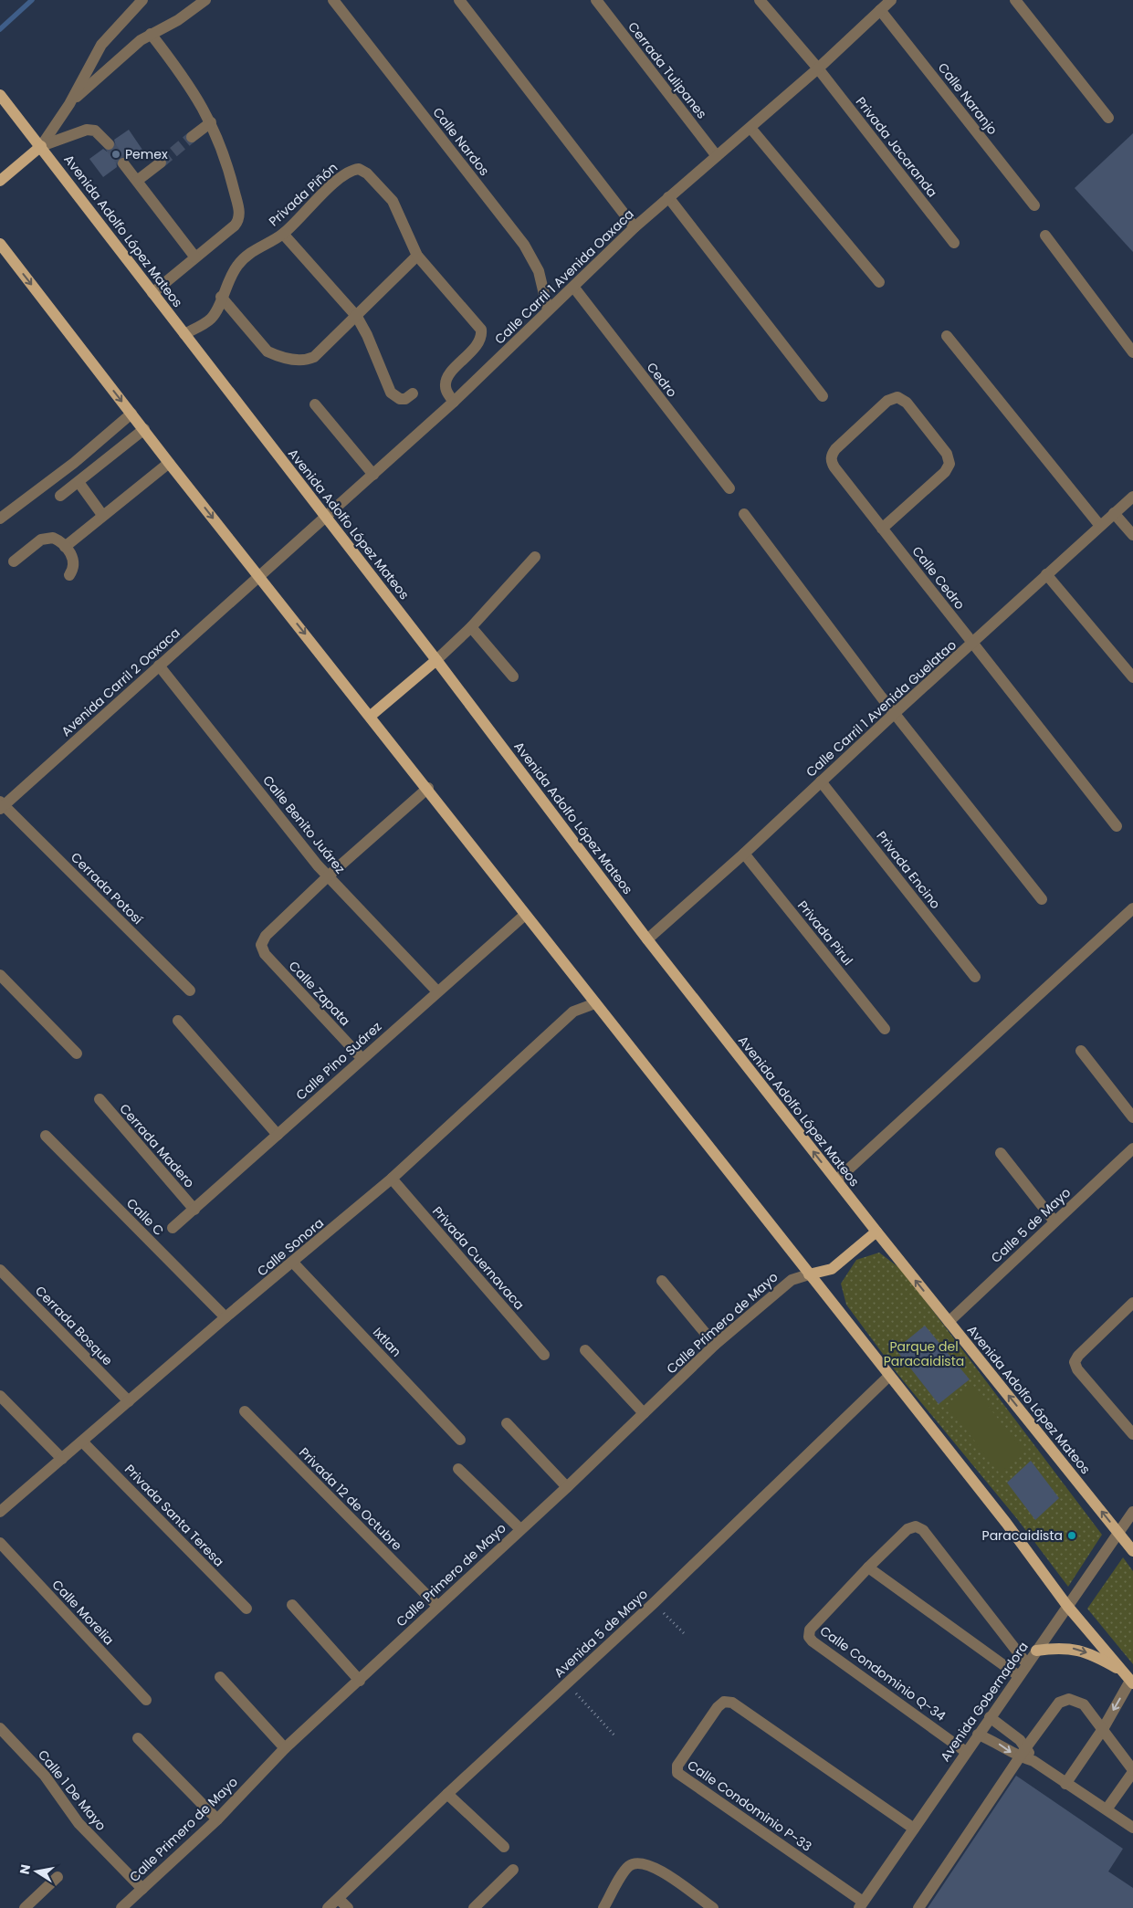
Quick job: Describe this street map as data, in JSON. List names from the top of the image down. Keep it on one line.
{"streets":{"main road":["Avenida Adolfo López Mateos"],"street":["Cerrada Tulipanes","Calle Naranjo","Calle Nardos","Privada Jacaranda","Privada Piñón","Calle Carril 1 Avenida Oaxaca","Cedro","Calle Cedro","Avenida Carril 2 Oaxaca","Calle Carril 1 Avenida Guelatao","Calle Benito Juárez","Privada Encino","Cerrada Potosí","Privada Pirul","Calle Zapata","Calle Pino Suárez","Cerrada Madero","Calle C","Calle 5 de Mayo","Calle Sonora","Privada Cuernavaca","Calle Primero de Mayo","Cerrada Bosque","Ixtlan","Privada 12 de Octubre","Privada Santa Teresa","Calle Morelia","Avenida 5 de Mayo","Calle Condominio Q-34","Avenida Gobernadora","Calle 1 De Mayo","Calle Condominio P-33"]},"crossings":[["Cerrada Tulipanes","Calle Carril 1 Avenida Oaxaca"],["Calle Naranjo","Calle Carril 1 Avenida Oaxaca"],["Calle Nardos","Calle Carril 1 Avenida Oaxaca"],["Privada Jacaranda","Calle Carril 1 Avenida Oaxaca"],["Privada Piñón","Avenida Adolfo López Mateos"],["Privada Piñón","Calle Carril 1 Avenida Oaxaca"],["Avenida Adolfo López Mateos","Calle Carril 1 Avenida Oaxaca"],["Avenida Adolfo López Mateos","Calle Carril 1 Avenida Guelatao"],["Avenida Adolfo López Mateos","Calle 5 de Mayo"],["Avenida Adolfo López Mateos","Avenida Gobernadora"],["Calle Carril 1 Avenida Oaxaca","Cedro"],["Calle Carril 1 Avenida Oaxaca","Avenida Carril 2 Oaxaca"],["Calle Cedro","Calle Carril 1 Avenida Guelatao"],["Avenida Carril 2 Oaxaca","Calle Benito Juárez"],["Avenida Carril 2 Oaxaca","Cerrada Potosí"],["Calle Carril 1 Avenida Guelatao","Privada Encino"],["Calle Carril 1 Avenida Guelatao","Privada Pirul"],["Calle Benito Juárez","Calle Zapata"],["Calle Benito Juárez","Calle Pino Suárez"],["Calle Zapata","Calle Pino Suárez"],["Calle Pino Suárez","Cerrada Madero"],["Calle C","Calle Sonora"],["Calle Sonora","Privada Cuernavaca"],["Calle Sonora","Cerrada Bosque"],["Calle Sonora","Ixtlan"],["Calle Sonora","Privada Santa Teresa"],["Calle Primero de Mayo","Privada 12 de Octubre"],["Calle Primero de Mayo","Calle 1 De Mayo"],["Calle Condominio Q-34","Avenida Gobernadora"],["Avenida Gobernadora","Calle Condominio P-33"]],"parks":["Parque del Paracaidista"],"places":["Pemex","Paracaidista"],"north":"left"}
